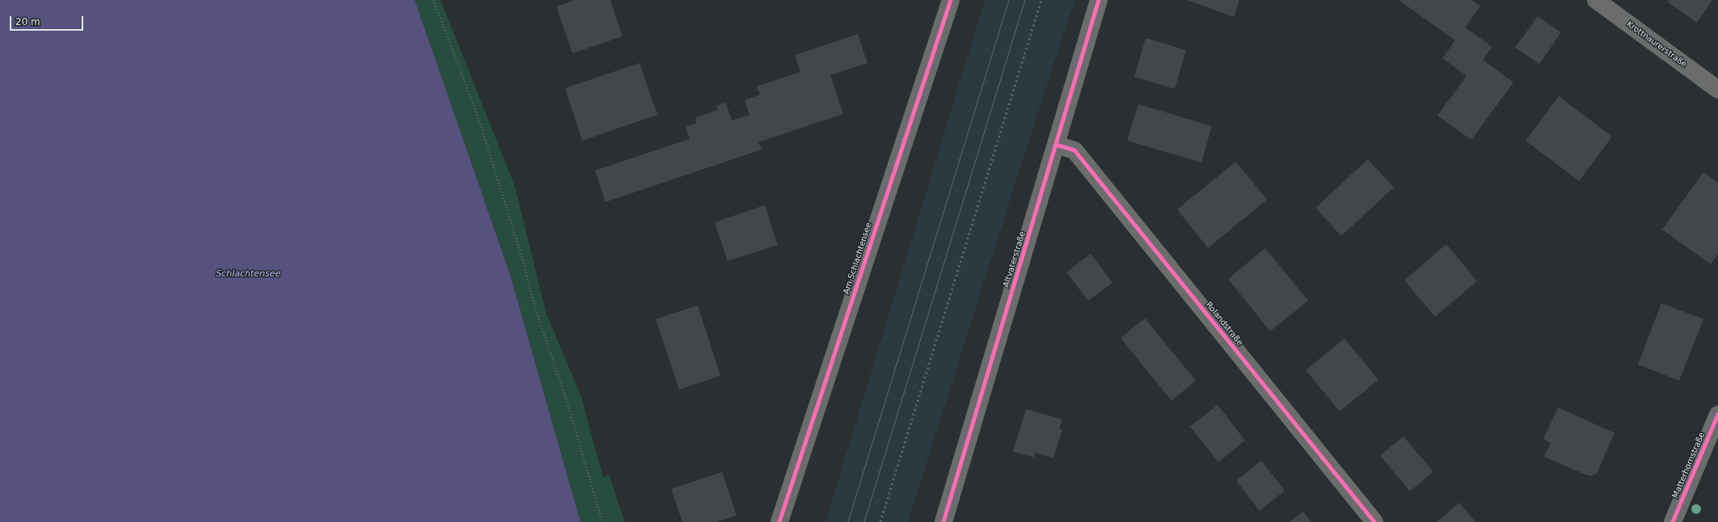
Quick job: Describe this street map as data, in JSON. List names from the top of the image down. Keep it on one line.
{"streets":{"street":["Krottnaurerstraße","Am Schlachtensee","Altvaterstraße","Rolandstraße","Matterhornstraße"]},"crossings":[["Altvaterstraße","Rolandstraße"]],"water":["Schlachtensee"],"scale_bar":"20 m"}
